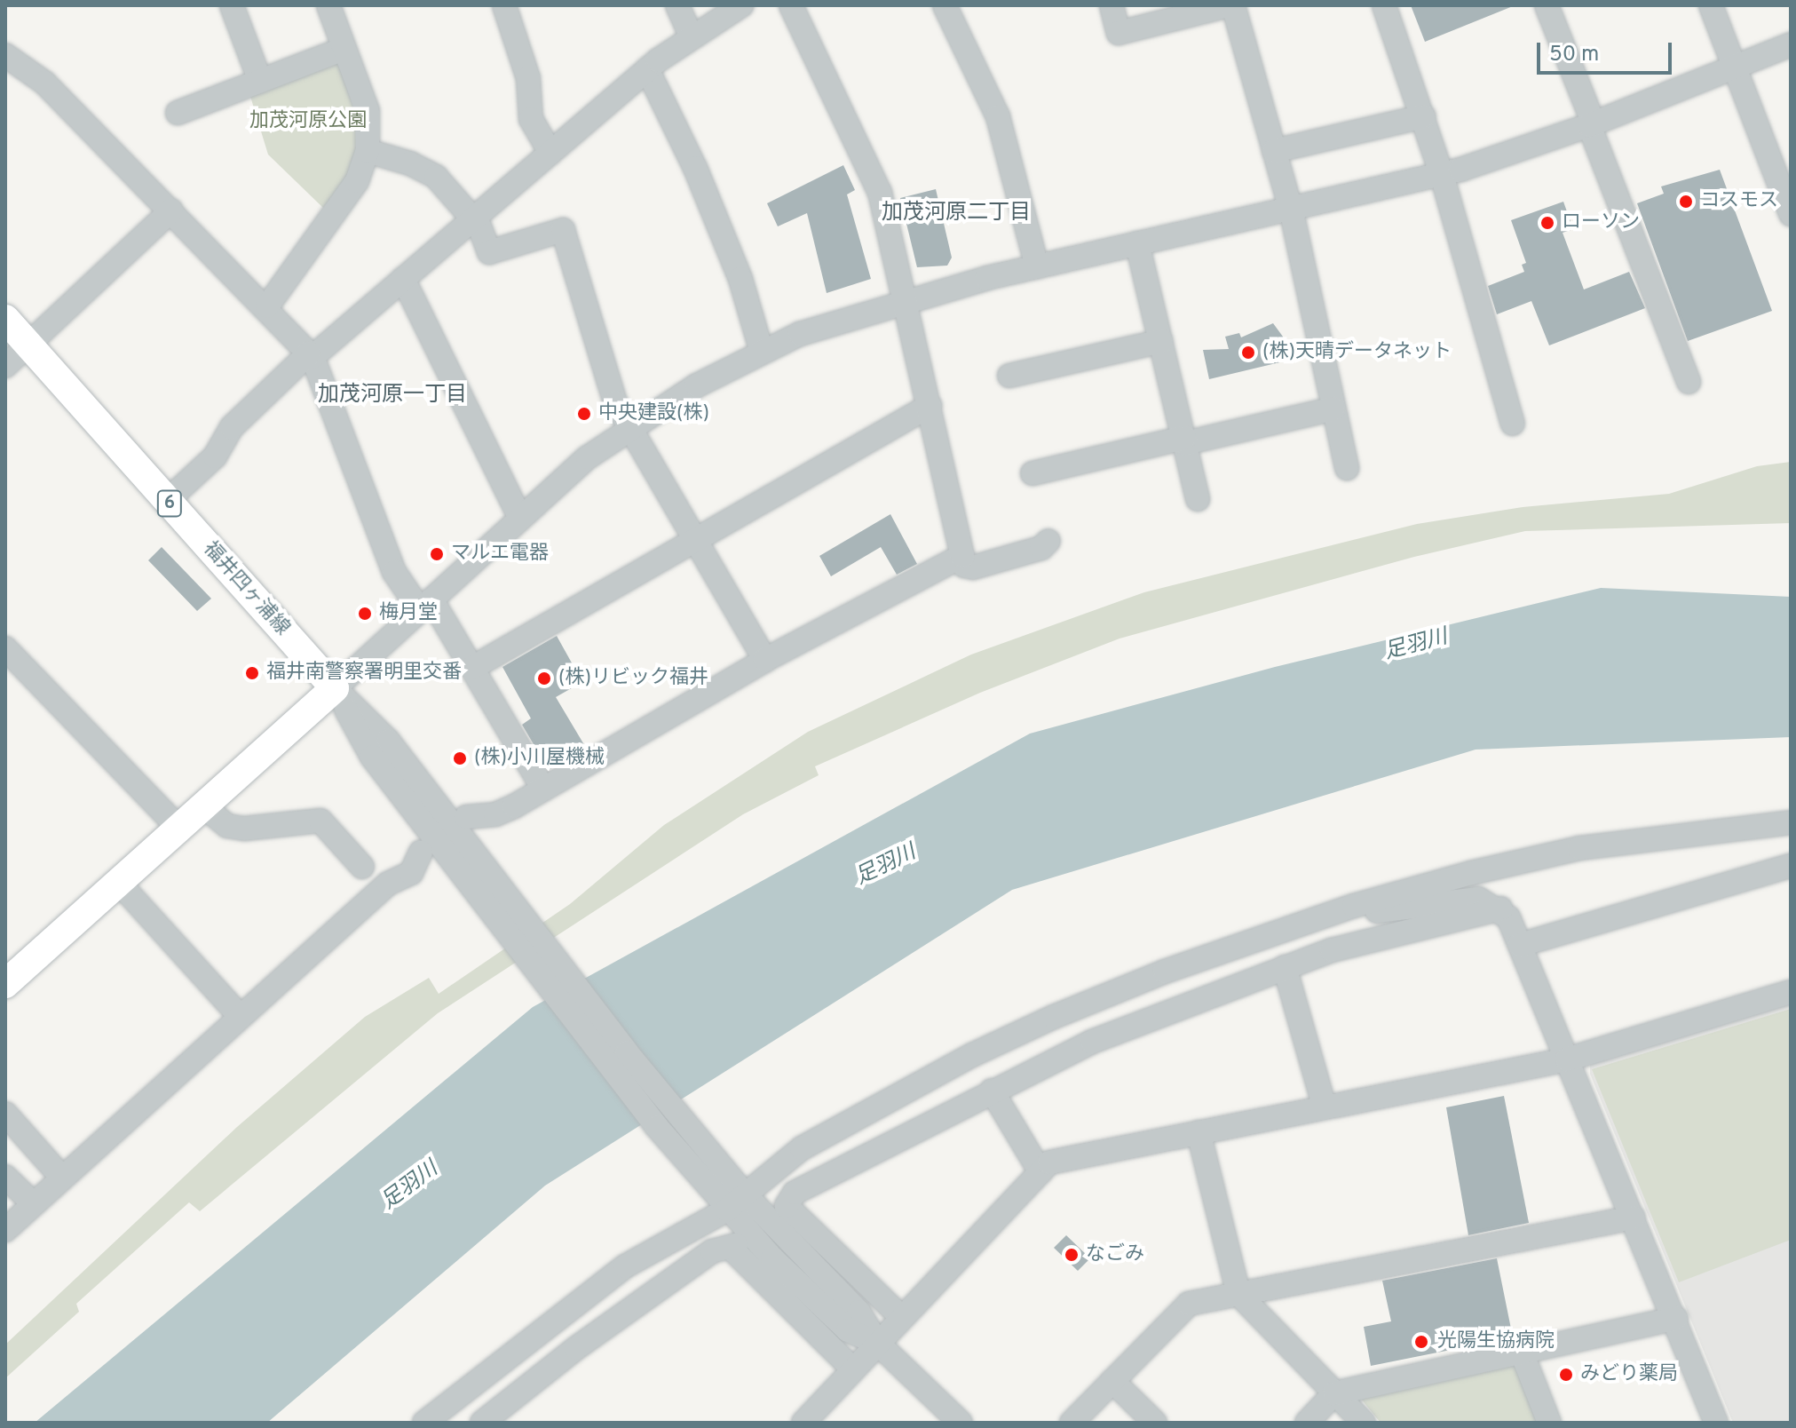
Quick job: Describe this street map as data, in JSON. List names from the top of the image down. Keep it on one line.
{"streets":{"main road":["6","福井四ヶ浦線"]},"districts":["加茂河原二丁目","加茂河原一丁目"],"water":["足羽川"],"parks":["加茂河原公園"],"places":["コスモス","ローソン","(株)天晴データネット","中央建設(株)","マルエ電器","梅月堂","福井南警察署明里交番","(株)リビック福井","(株)小川屋機械","なごみ","光陽生協病院","みどり薬局"],"scale_bar":"50 m"}
